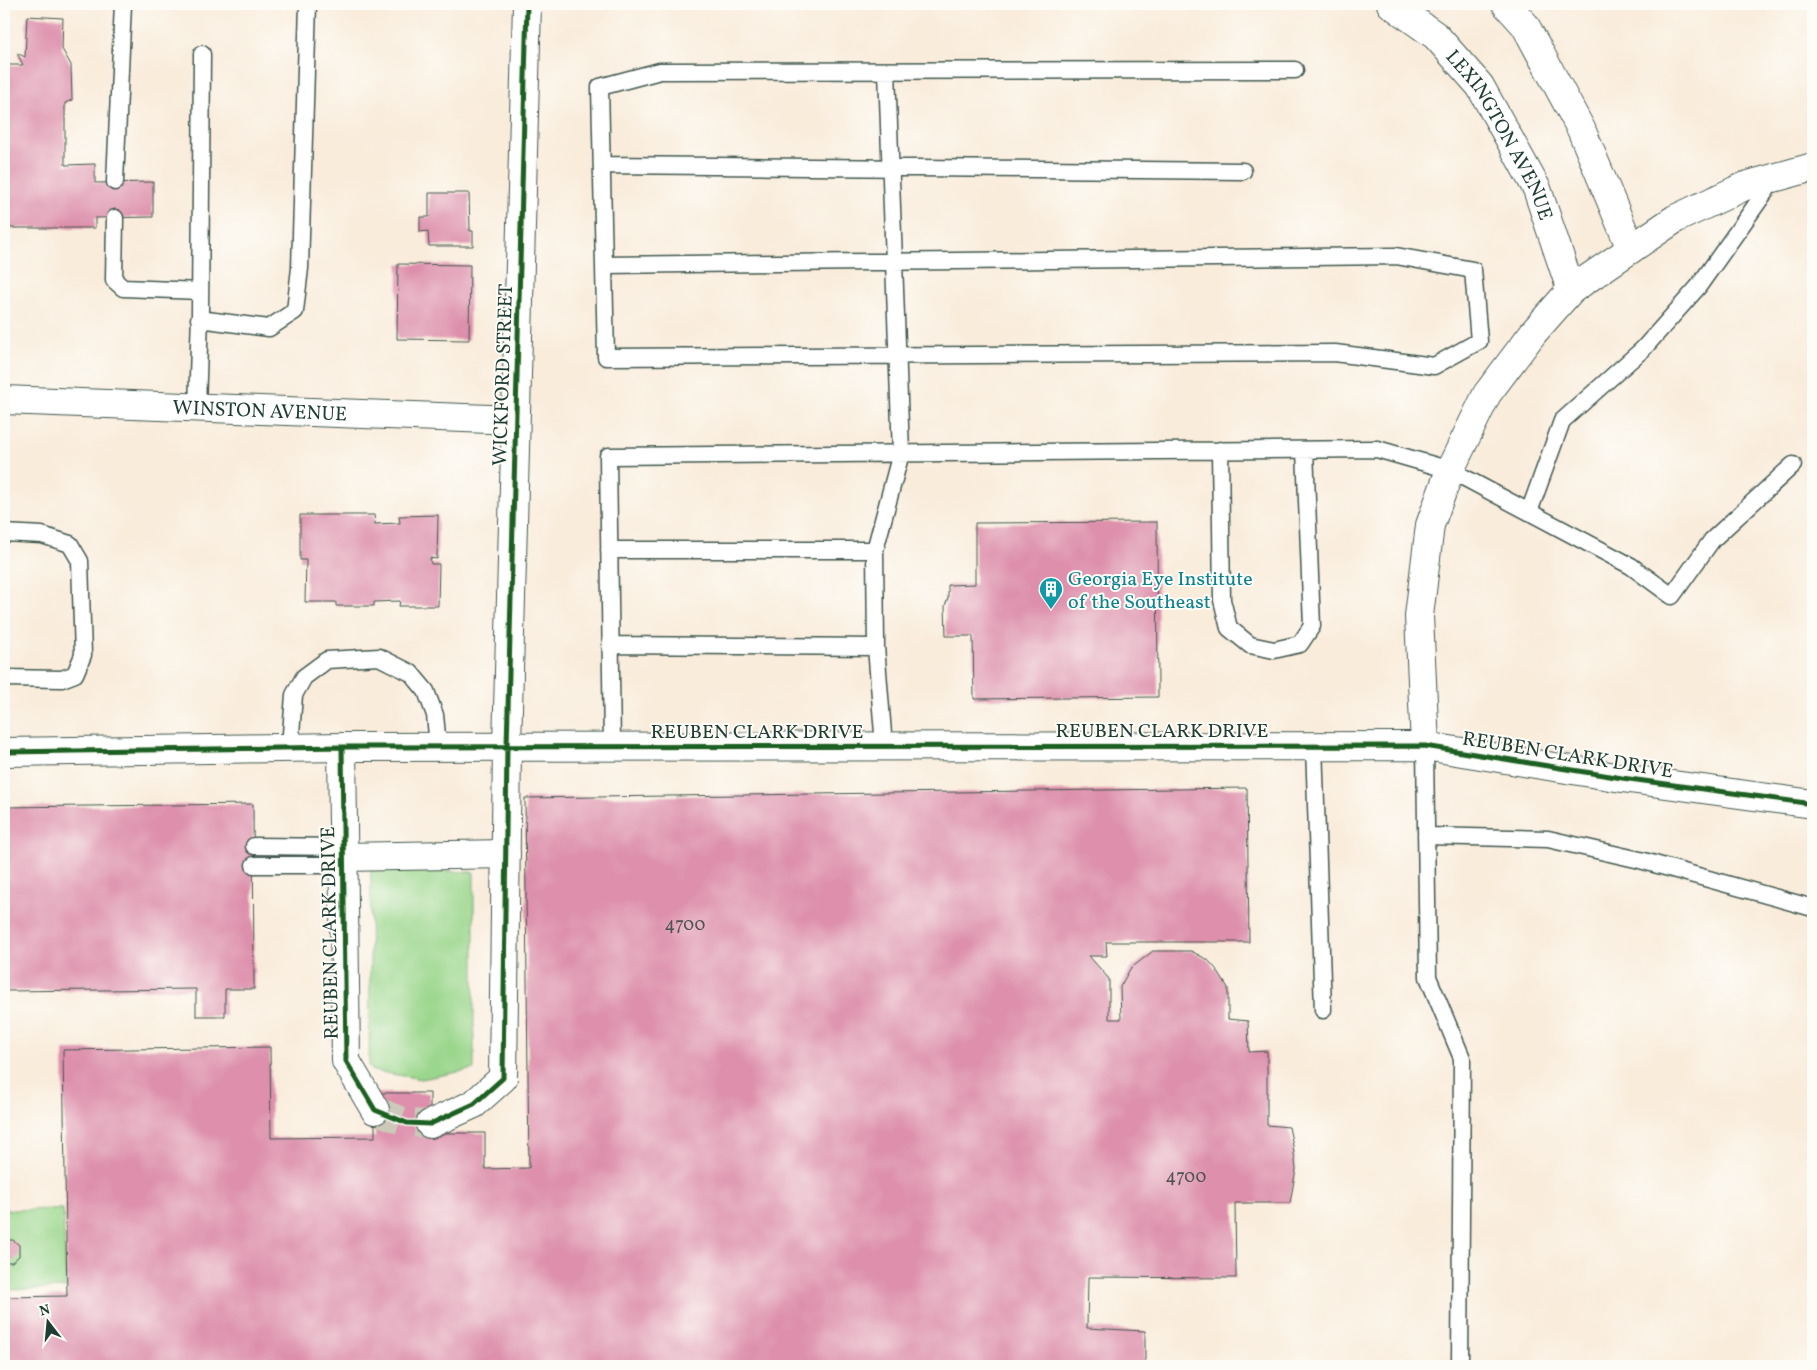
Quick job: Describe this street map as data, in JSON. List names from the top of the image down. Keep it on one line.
{"streets":{"street":["LEXINGTON AVENUE","WICKFORD STREET","WINSTON AVENUE","REUBEN CLARK DRIVE"]},"crossings":[["WICKFORD STREET","WINSTON AVENUE"],["WICKFORD STREET","REUBEN CLARK DRIVE"]],"places":{"building":["Georgia Eye Institute of the Southeast"]},"house_numbers":["4700","4700"],"north":"top"}
